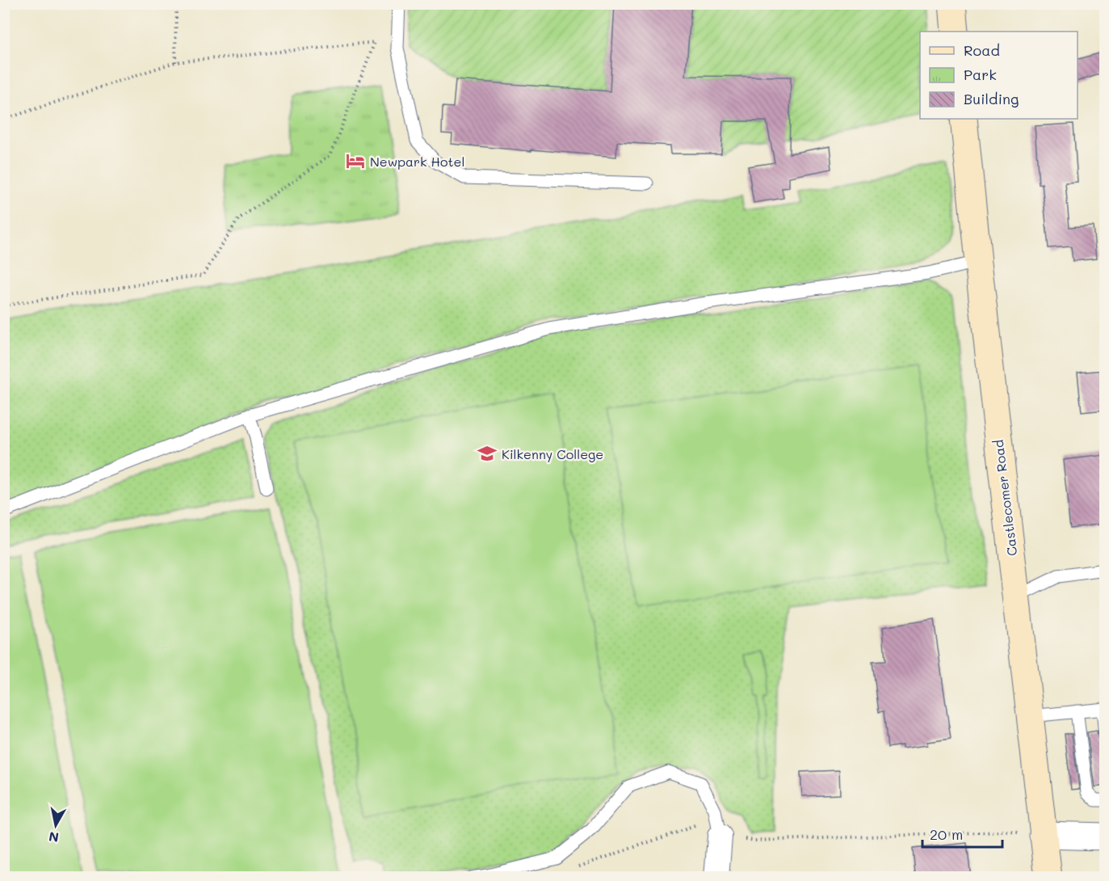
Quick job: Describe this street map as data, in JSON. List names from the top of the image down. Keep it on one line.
{"streets":{"main road":["Castlecomer Road"]},"places":{"hotel":["Newpark Hotel"],"school or university":["Kilkenny College"]},"legend":["Road","Park","Building"],"scale_bar":"20 m","north":"bottom"}
